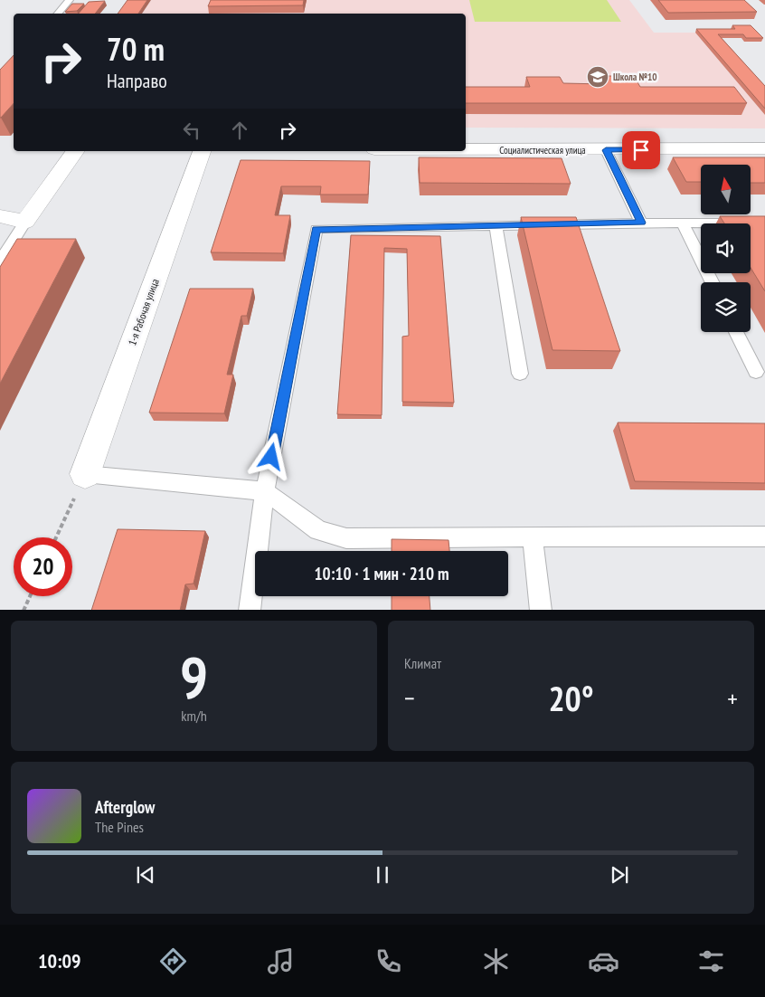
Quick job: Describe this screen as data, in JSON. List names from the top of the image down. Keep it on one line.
{"streets":{"street":["Социалистическая улица","1-я Рабочая улица"]},"places":{"school or university":["Школа №10"]},"north":"top","page":{"turn":["70 m","Направо"],"limit":"20","trip":"10:10 · 1 мин · 210 m","tile":[["9","km/h"],"Климат"],"heat":["−","20°","+"],"song":["Afterglow","The Pines"],"tabs":"10:09"}}
